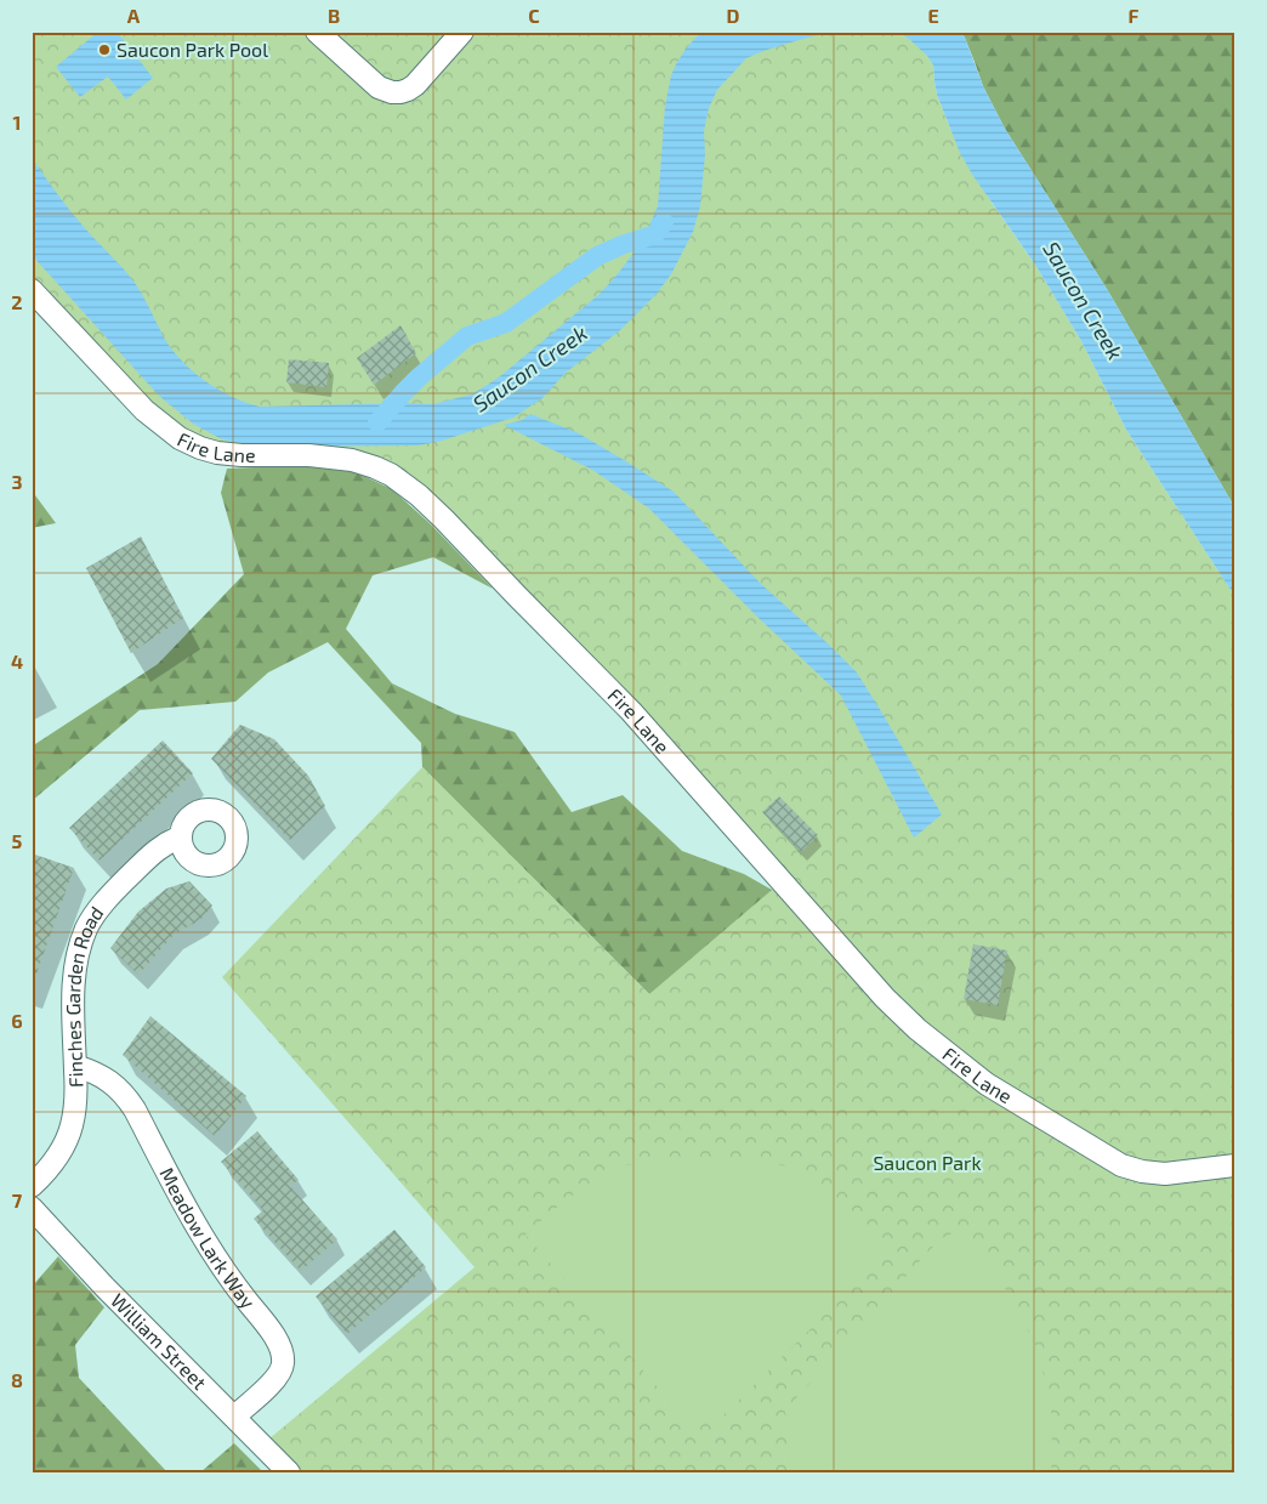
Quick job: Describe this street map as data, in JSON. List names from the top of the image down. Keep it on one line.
{"streets":{"street":["Fire Lane","Finches Garden Road","Meadow Lark Way","William Street"]},"crossings":[["Finches Garden Road","Meadow Lark Way"],["Meadow Lark Way","William Street"]],"water":["Saucon Creek"],"parks":["Saucon Park"],"places":["Saucon Park Pool"],"grid":{"columns":["A","B","C","D","E","F"],"rows":["1","2","3","4","5","6","7","8"]}}
